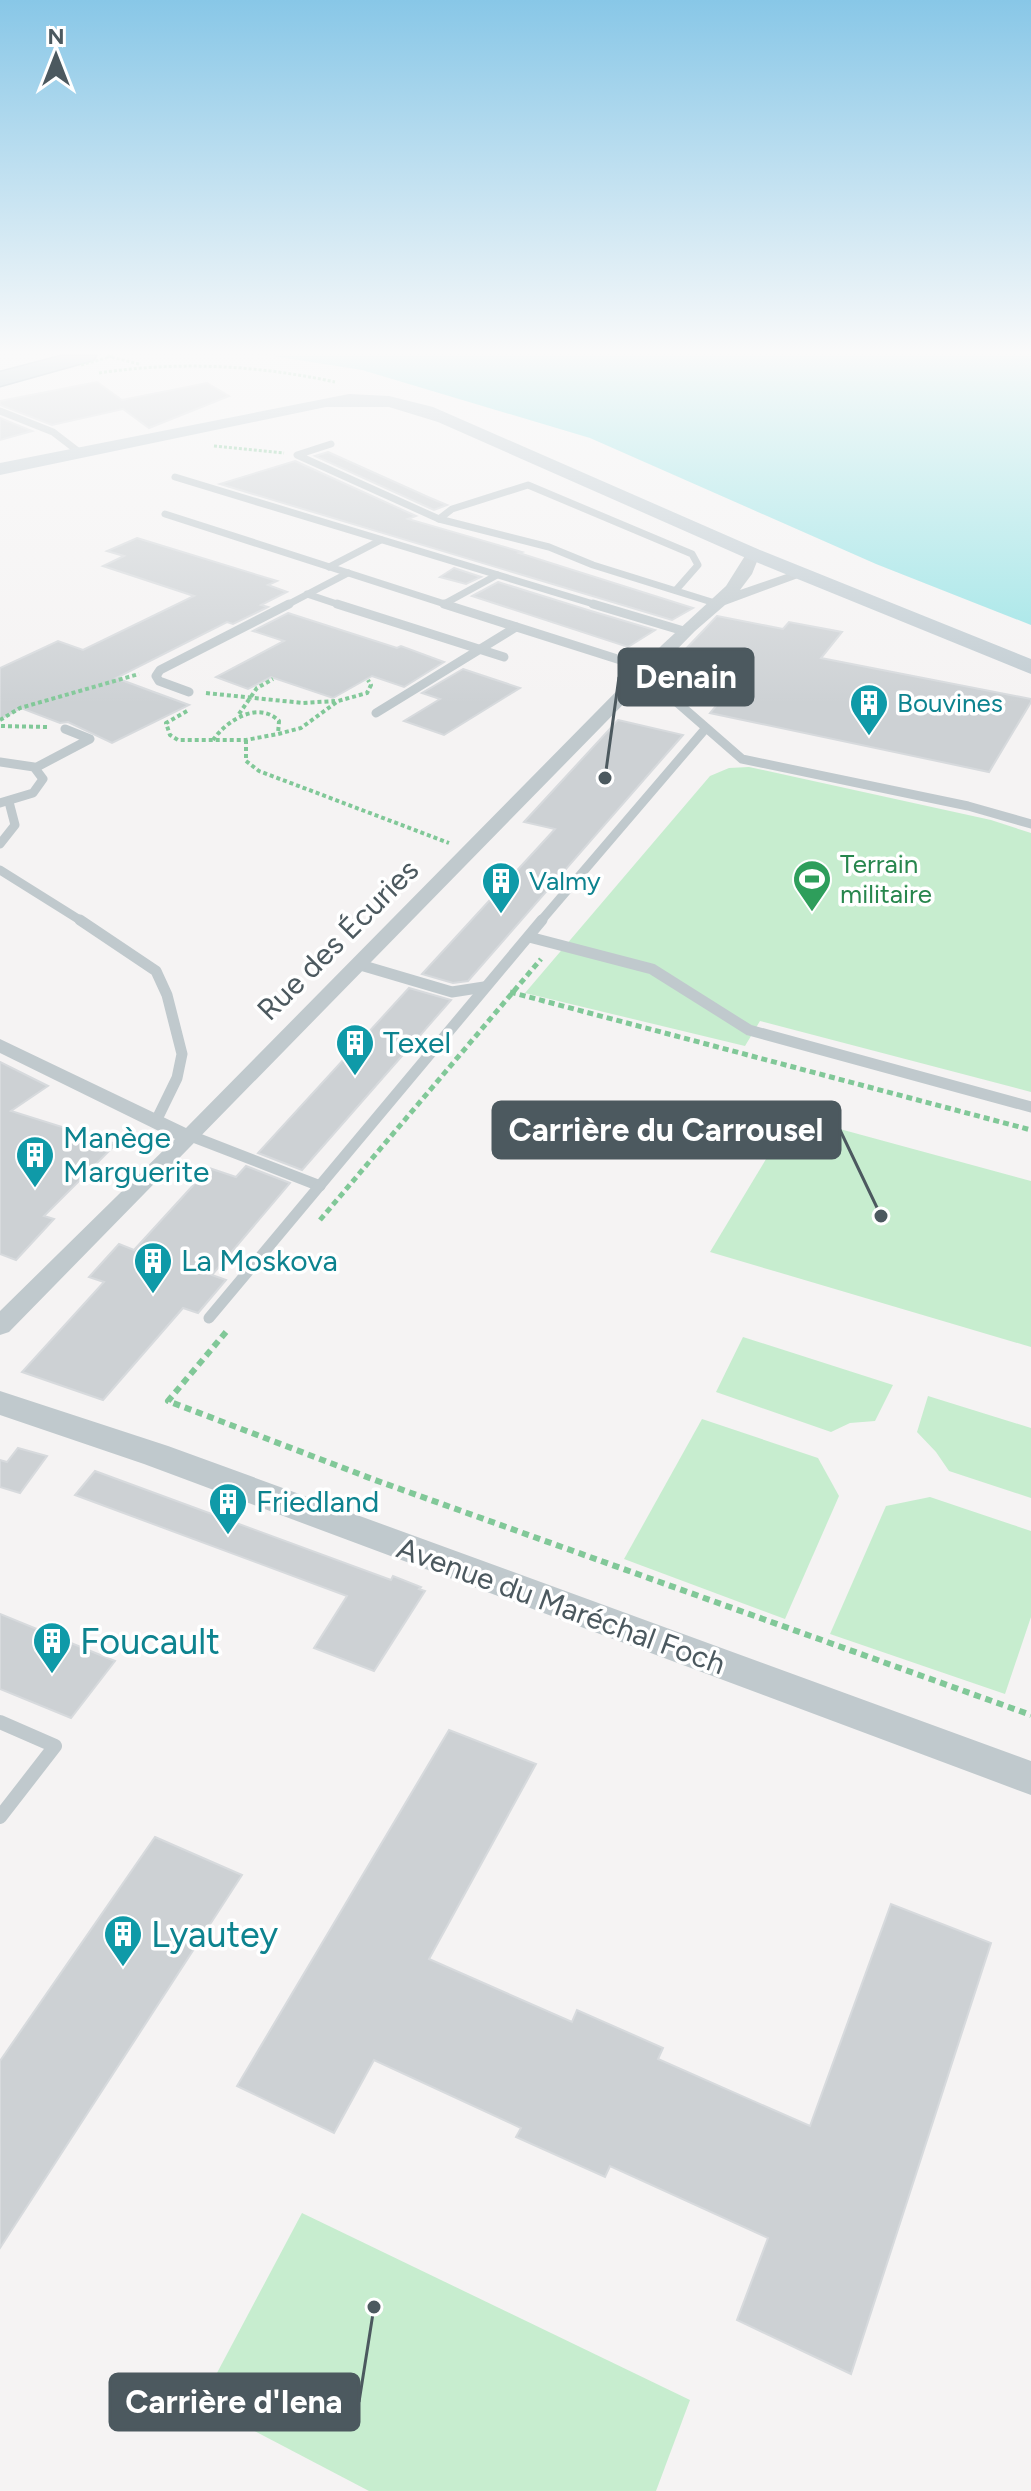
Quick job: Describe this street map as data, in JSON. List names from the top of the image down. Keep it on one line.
{"streets":{"street":["Rue des Écuries","Avenue du Maréchal Foch"]},"places":{"building":["Bouvines","Valmy","Texel","Manège Marguerite","La Moskova","Friedland","Foucault","Lyautey"],"other":["Denain","Carrière du Carrousel","Carrière d'Iena"],"sports":["Terrain militaire"]},"north":"top"}
